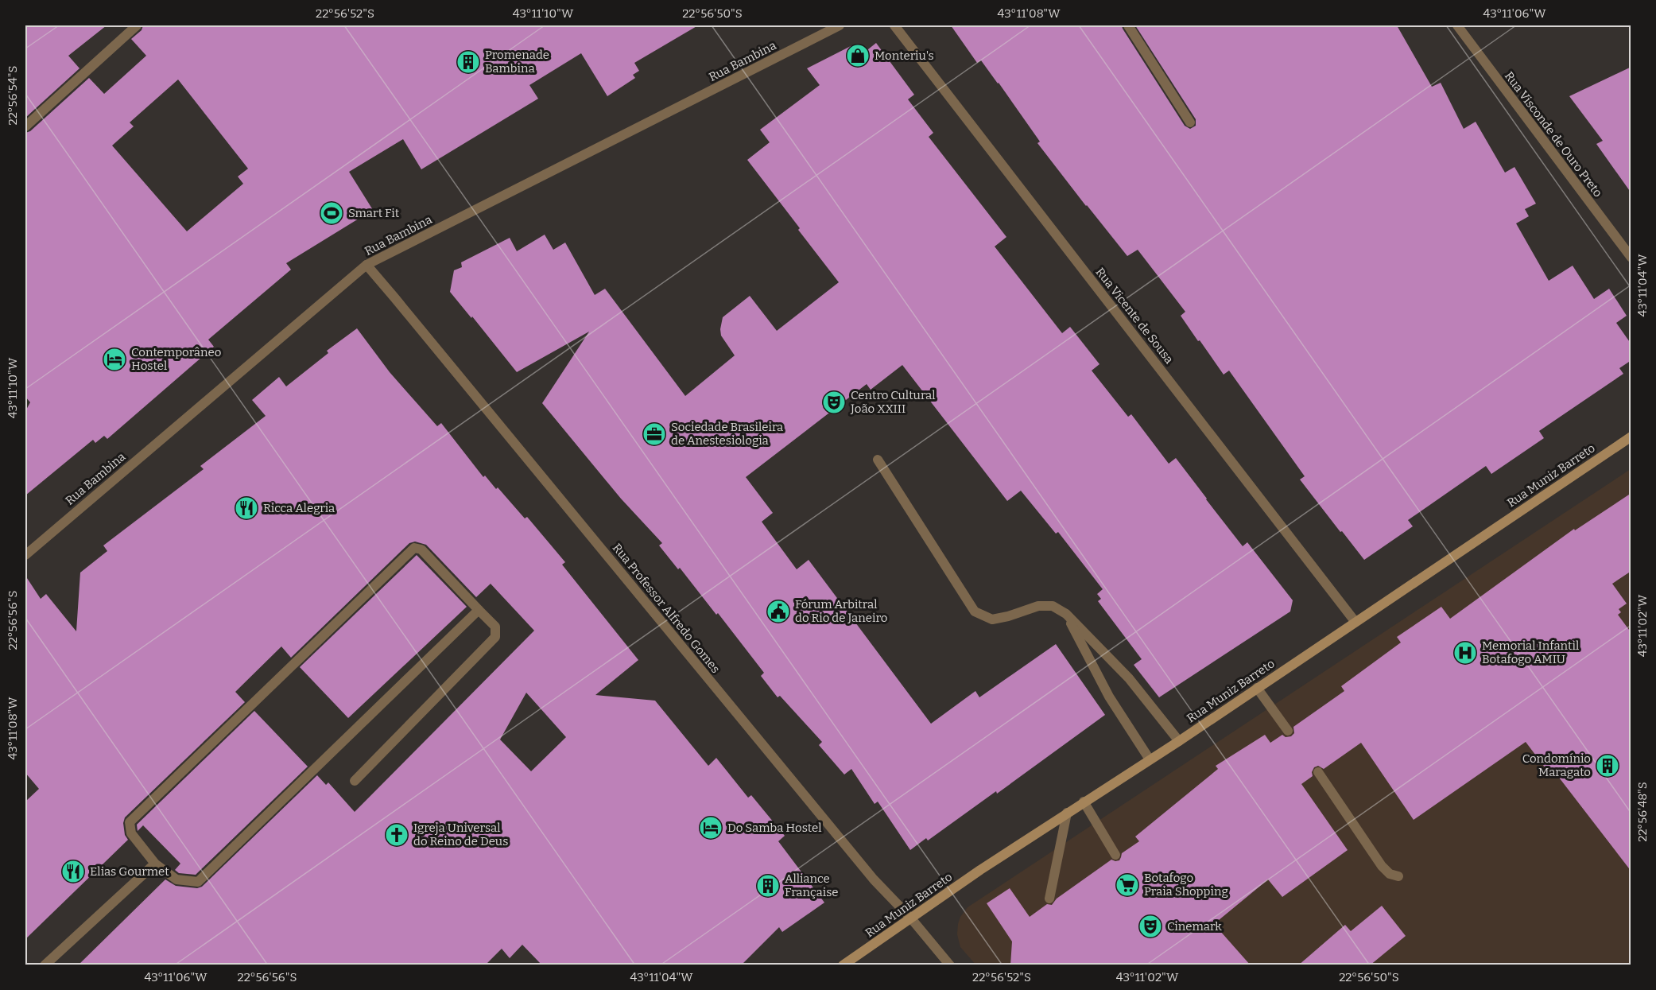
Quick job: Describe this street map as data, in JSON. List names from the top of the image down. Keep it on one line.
{"streets":{"main road":["Rua Muniz Barreto"],"street":["Rua Bambina","Rua Visconde de Ouro Preto","Rua Vicente de Sousa","Rua Professor Alfredo Gomes"]},"crossings":[["Rua Bambina","Rua Professor Alfredo Gomes"],["Rua Vicente de Sousa","Rua Muniz Barreto"],["Rua Muniz Barreto","Rua Professor Alfredo Gomes"]],"places":{"shop":["Monteriu's"],"building":["Promenade Bambina","Condomínio Maragato","Alliance Française"],"sports":["Smart Fit"],"hotel":["Contemporâneo Hostel","Do Samba Hostel"],"theatre":["Centro Cultural João XXIII","Cinemark"],"office":["Sociedade Brasileira de Anestesiologia"],"restaurant":["Ricca Alegria","Elias Gourmet"],"public building":["Fórum Arbitral do Rio de Janeiro"],"hospital":["Memorial Infantil Botafogo AMIU"],"church":["Igreja Universal do Reino de Deus"],"supermarket":["Botafogo Praia Shopping"]},"coordinates":["22°56'52\"S","43°11'10\"W","22°56'50\"S","43°11'08\"W","43°11'06\"W","22°56'54\"S","43°11'04\"W","22°56'56\"S","43°11'02\"W","22°56'48\"S"]}
